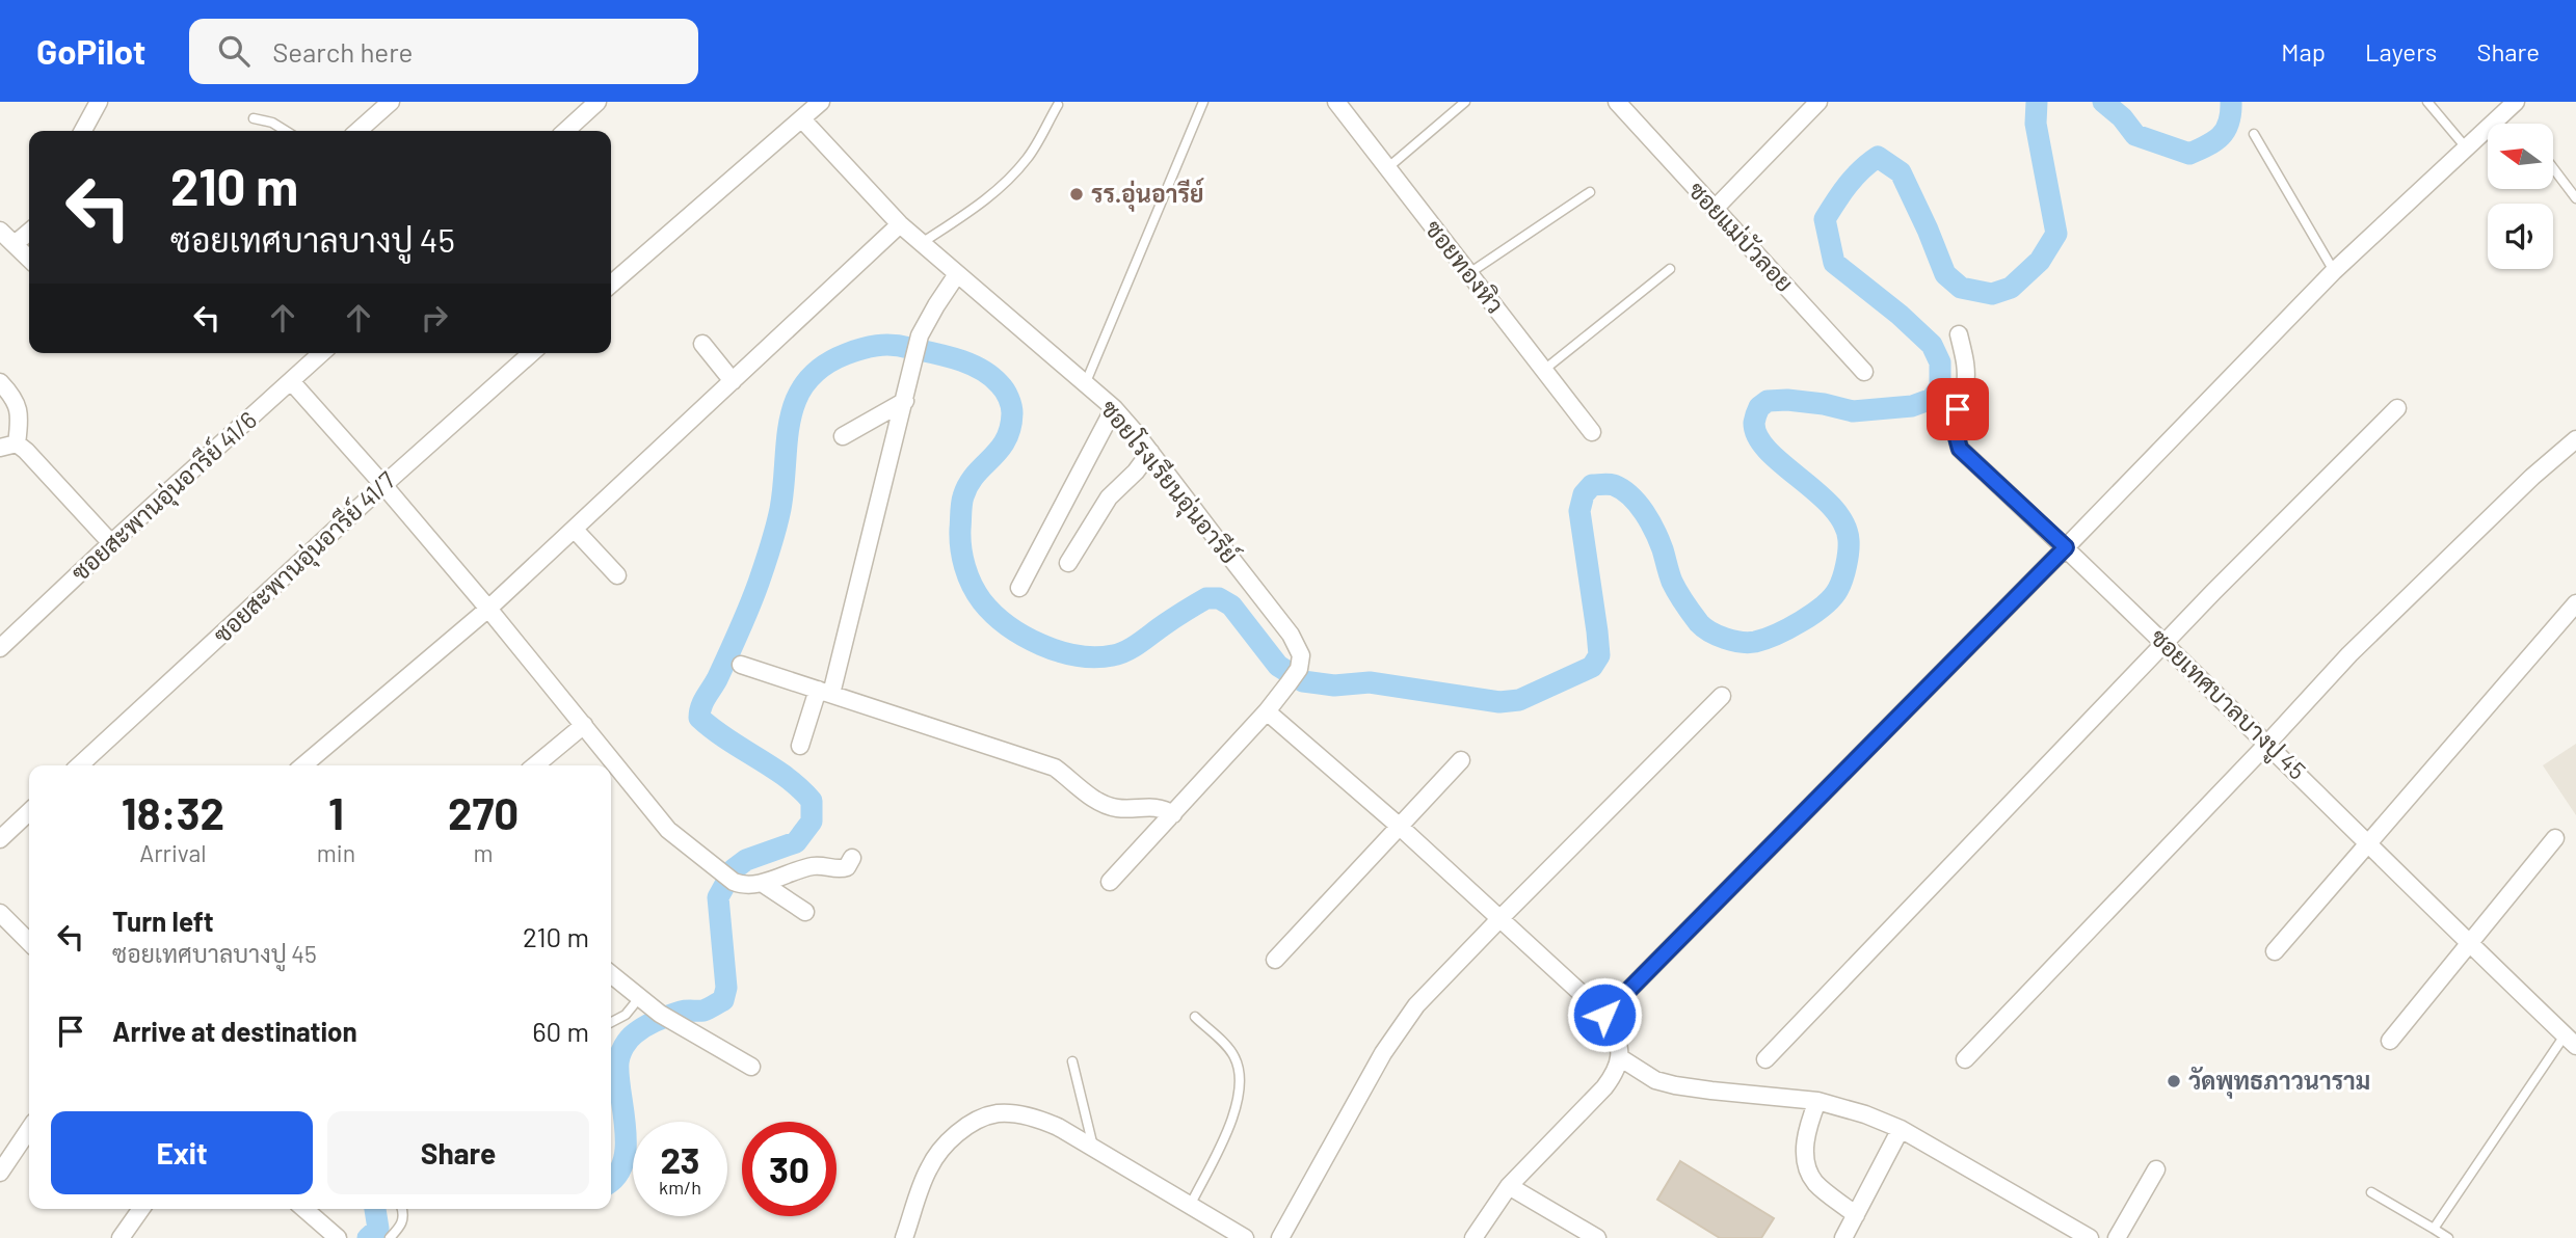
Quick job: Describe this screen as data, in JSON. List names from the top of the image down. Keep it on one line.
{"streets":{"street":["ซอยแม่บัวลอย","ซอยทองหิว","ซอยโรงเรียนอุ่นอารีย์","ซอยสะพานอุ่นอารีย์ 41/6","ซอยสะพานอุ่นอารีย์ 41/7","ซอยเทศบาลบางปู 45"]},"places":["รร.อุ่นอารีย์","วัดพุทธภาวนาราม"],"north":"left","page":{"header":"GoPilot","search":"Search here","nav":["Map","Layers","Share"],"turn":["210 m","ซอยเทศบาลบางปู 45"],"eta":["18:32","Arrival","1","min","270","m"],"list":[{"name":"Turn left","note":"ซอยเทศบาลบางปู 45","value":"210 m"},{"name":"Arrive at destination","value":"60 m"}],"buttons":["Exit","Share"],"speed":"23 km/h","limit":"30"}}
